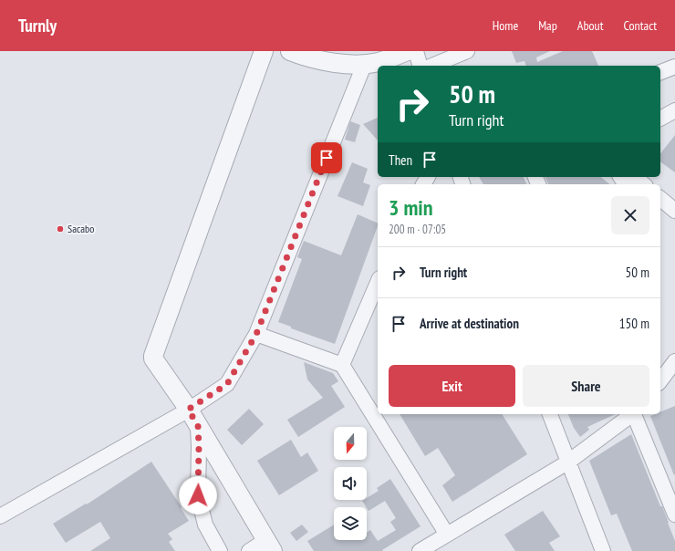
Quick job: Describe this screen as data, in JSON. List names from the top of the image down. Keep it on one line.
{"places":["Sacabo"],"north":"bottom","page":{"header":"Turnly","nav":["Home","Map","About","Contact"],"turn":["50 m","Turn right"],"then":"Then","heading":["3 min","200 m · 07:05"],"list":[{"name":"Turn right","value":"50 m"},{"name":"Arrive at destination","value":"150 m"}],"buttons":["Exit","Share"]}}
